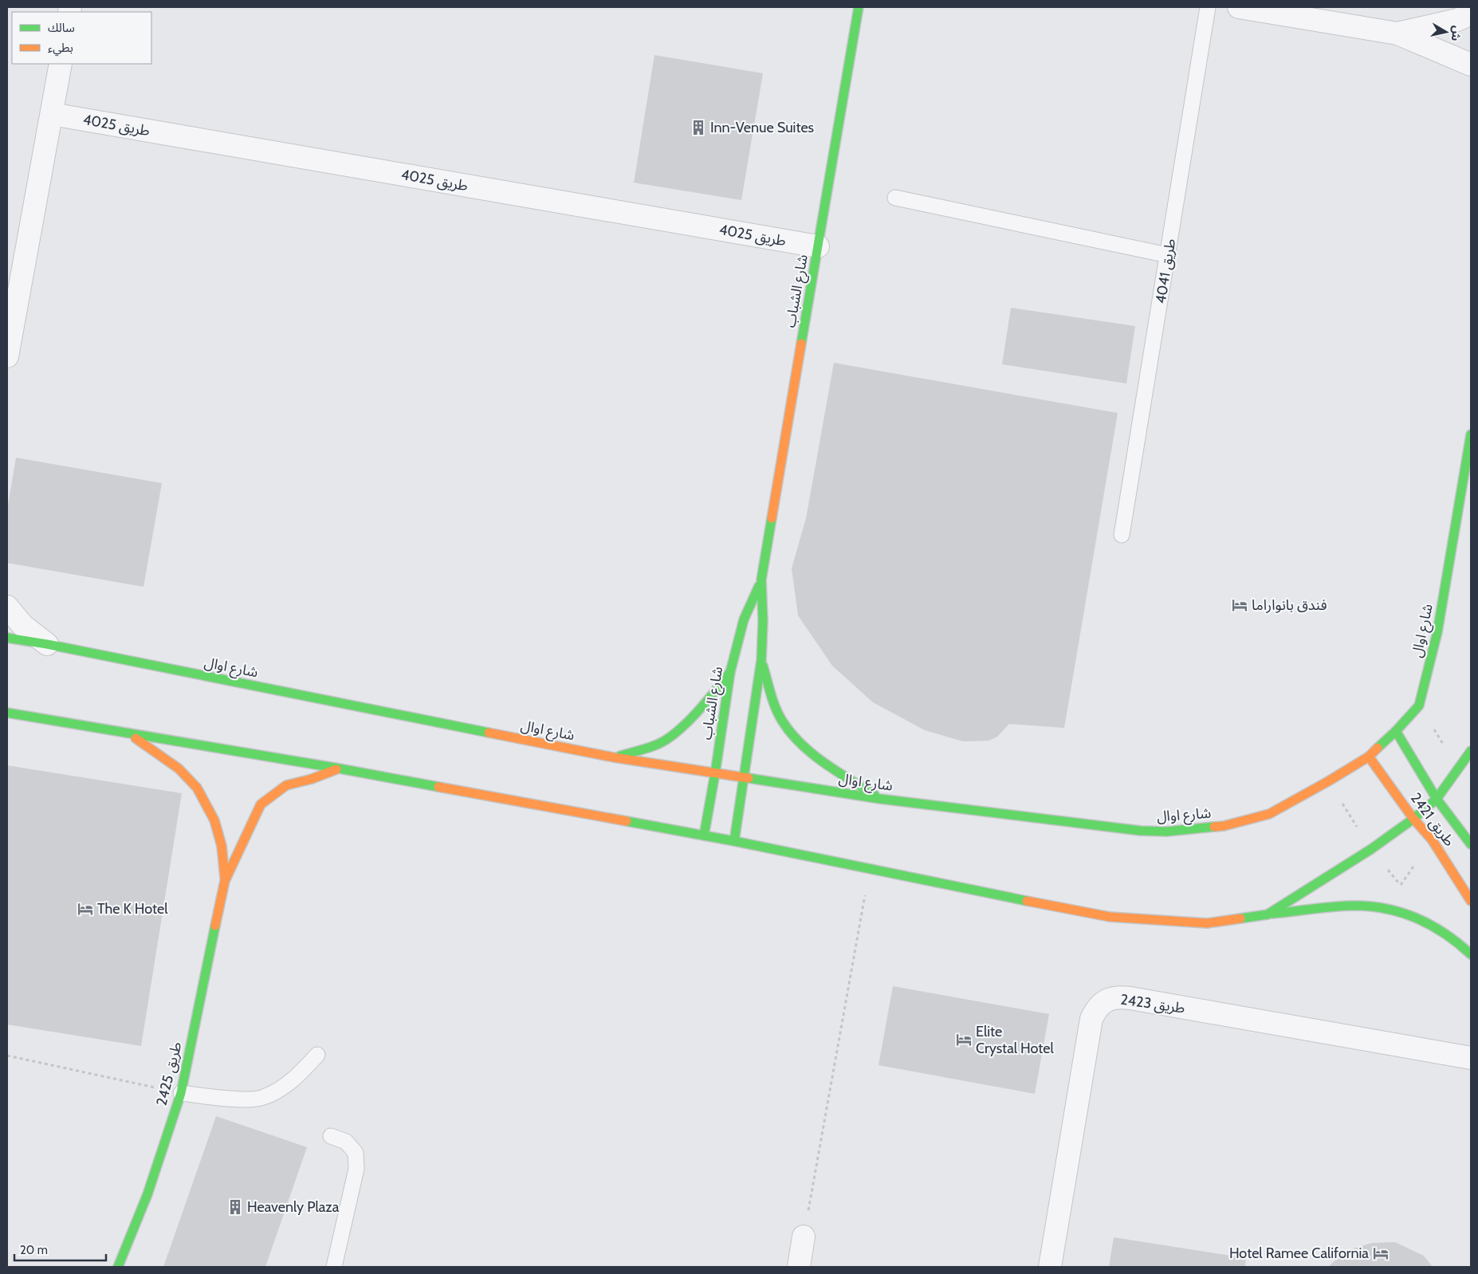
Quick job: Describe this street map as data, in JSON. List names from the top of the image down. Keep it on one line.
{"streets":{"main road":["شارع الشباب","شارع اوال","طريق 2421","طريق 2425"],"street":["طريق 4025","طريق 2423"],"lane":["طريق 4041"]},"crossings":[["طريق 4025","شارع الشباب"],["شارع الشباب","شارع اوال"],["شارع اوال","طريق 2421"]],"places":{"building":["Inn-Venue Suites","Heavenly Plaza"],"hotel":["فندق بانواراما","The K Hotel","Elite Crystal Hotel","Hotel Ramee California"]},"legend":["سالك","بطيء"],"scale_bar":"20 m","north":"right"}
